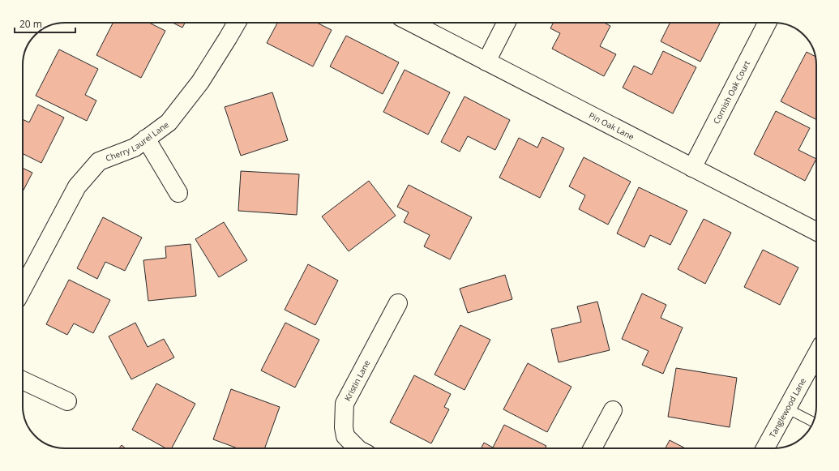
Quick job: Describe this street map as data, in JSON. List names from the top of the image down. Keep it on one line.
{"streets":{"street":["Cornish Oak Court","Pin Oak Lane","Cherry Laurel Lane","Kristin Lane","Tanglewood Lane"]},"crossings":[["Cornish Oak Court","Pin Oak Lane"]],"scale_bar":"20 m"}
